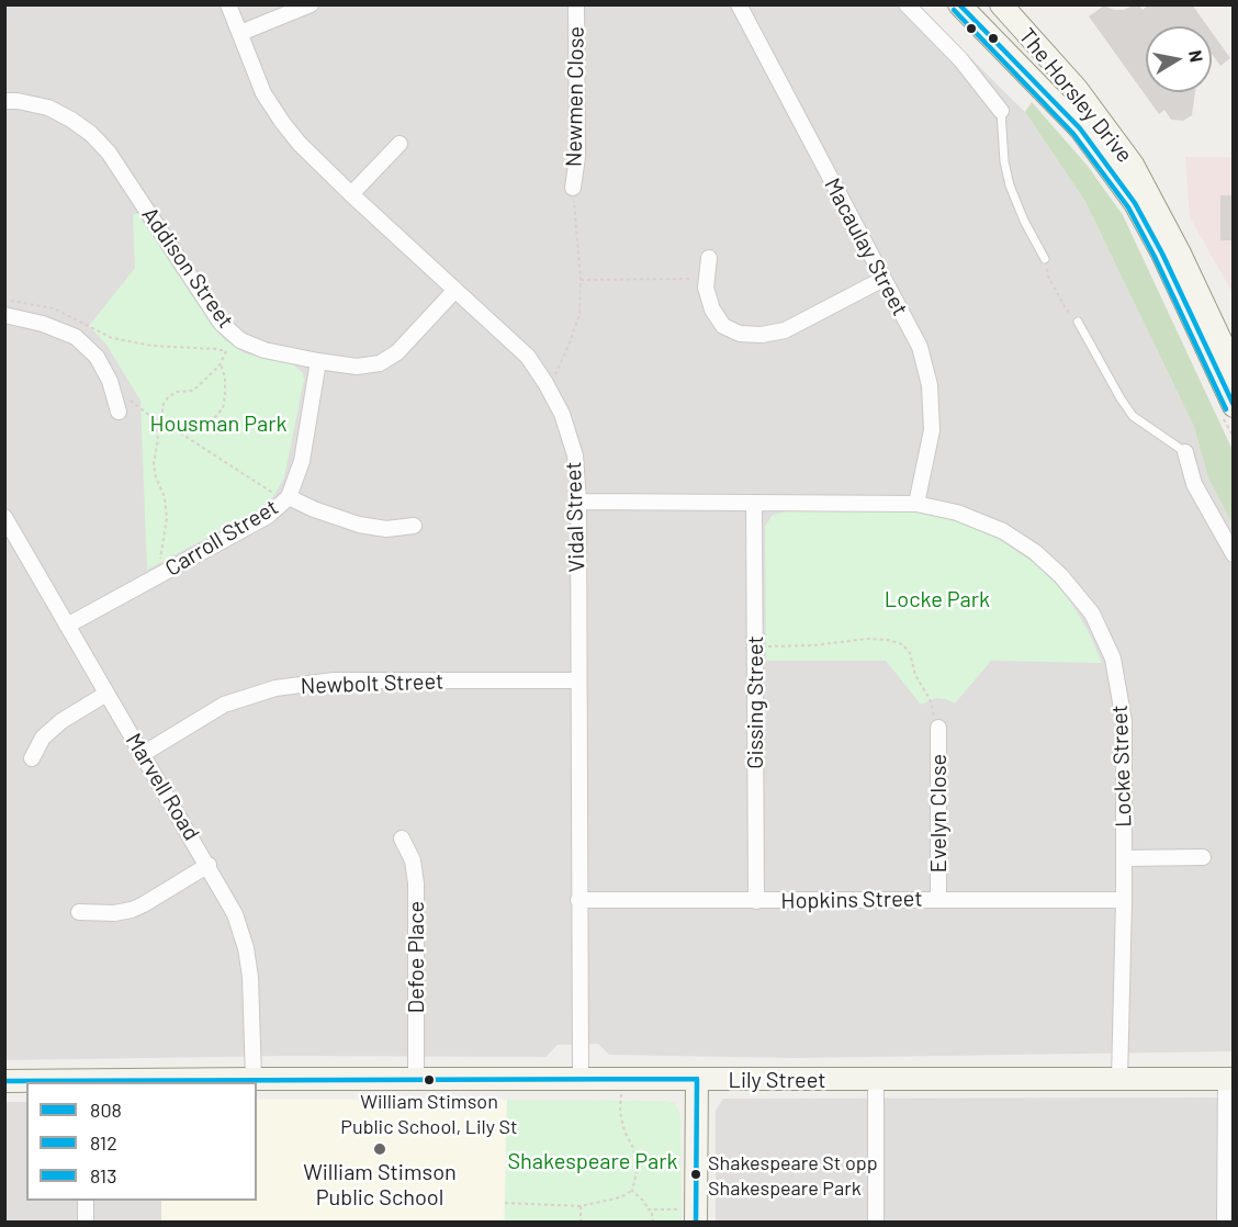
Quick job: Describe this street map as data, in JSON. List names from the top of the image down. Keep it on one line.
{"streets":{"street":["The Horsley Drive","Newmen Close","Macaulay Street","Addison Street","Vidal Street","Carroll Street","Newbolt Street","Gissing Street","Locke Street","Marvell Road","Evelyn Close","Hopkins Street","Defoe Place","Lily Street"]},"crossings":[["Macaulay Street","Locke Street"],["Addison Street","Vidal Street"],["Addison Street","Carroll Street"],["Vidal Street","Newbolt Street"],["Vidal Street","Locke Street"],["Vidal Street","Hopkins Street"],["Vidal Street","Lily Street"],["Carroll Street","Marvell Road"],["Newbolt Street","Marvell Road"],["Gissing Street","Locke Street"],["Gissing Street","Hopkins Street"],["Locke Street","Hopkins Street"],["Locke Street","Lily Street"],["Marvell Road","Lily Street"],["Evelyn Close","Hopkins Street"],["Defoe Place","Lily Street"]],"parks":["Housman Park","Locke Park","Shakespeare Park"],"places":["William Stimson Public School, Lily St","William Stimson Public School","Shakespeare St opp Shakespeare Park"],"lines":["transit line 812","transit line 813","transit line 808"],"legend":["808","812","813"],"north":"right"}
